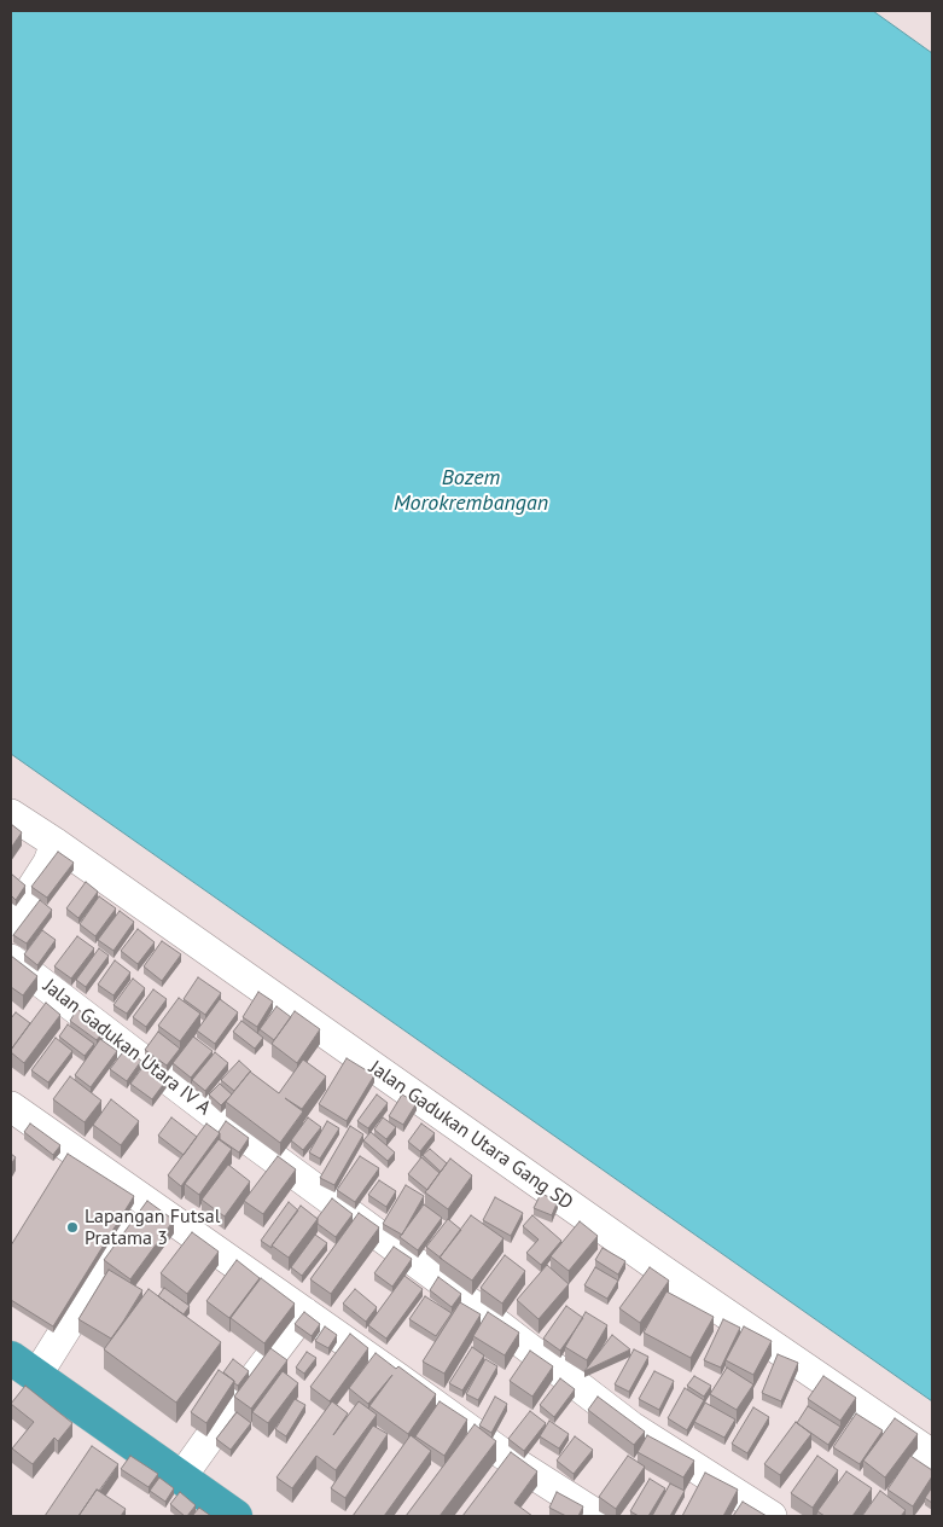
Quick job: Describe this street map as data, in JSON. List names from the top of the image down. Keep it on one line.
{"streets":{"street":["Jalan Gadukan Utara IV A","Jalan Gadukan Utara Gang SD"]},"water":["Bozem Morokrembangan"],"places":["Lapangan Futsal Pratama 3"]}
